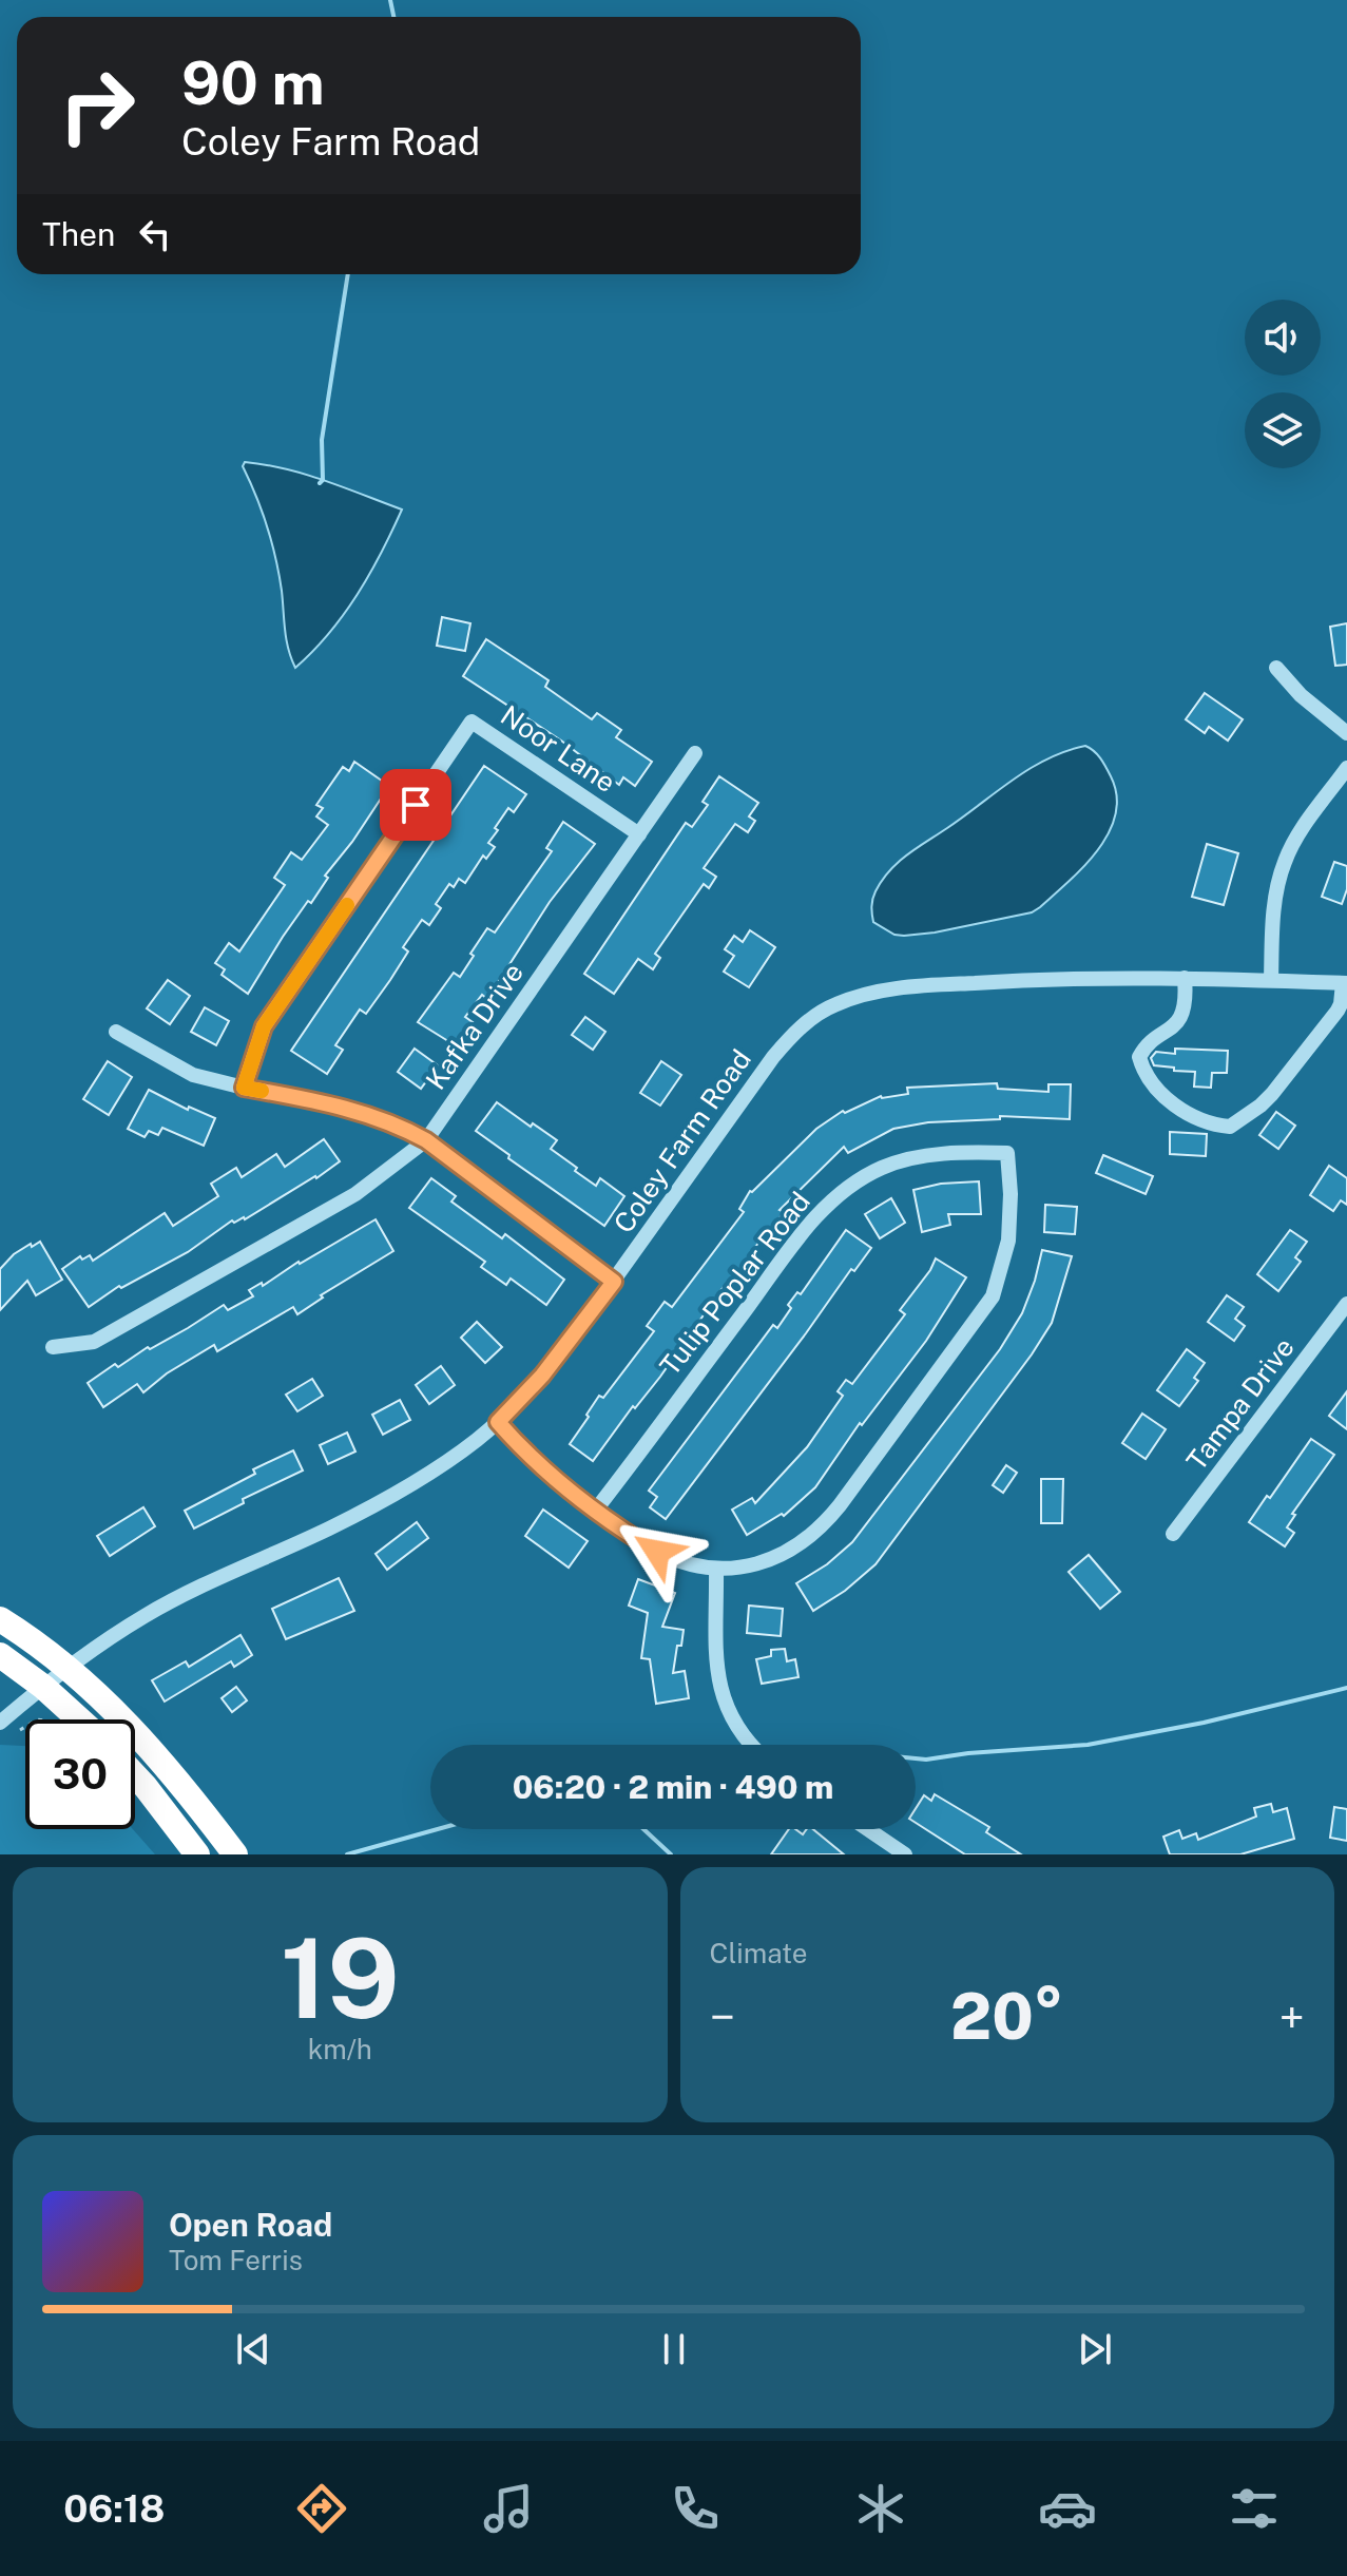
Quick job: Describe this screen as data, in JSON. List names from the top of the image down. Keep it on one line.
{"streets":{"street":["Noor Lane","Kafka Drive","Coley Farm Road","Tulip Poplar Road","Tampa Drive"]},"crossings":[["Noor Lane","Kafka Drive"]],"page":{"turn":["90 m","Coley Farm Road"],"then":"Then","limit":"30","trip":"06:20 · 2 min · 490 m","tile":[["19","km/h"],"Climate"],"heat":["−","20°","+"],"song":["Open Road","Tom Ferris"],"tabs":"06:18"}}
